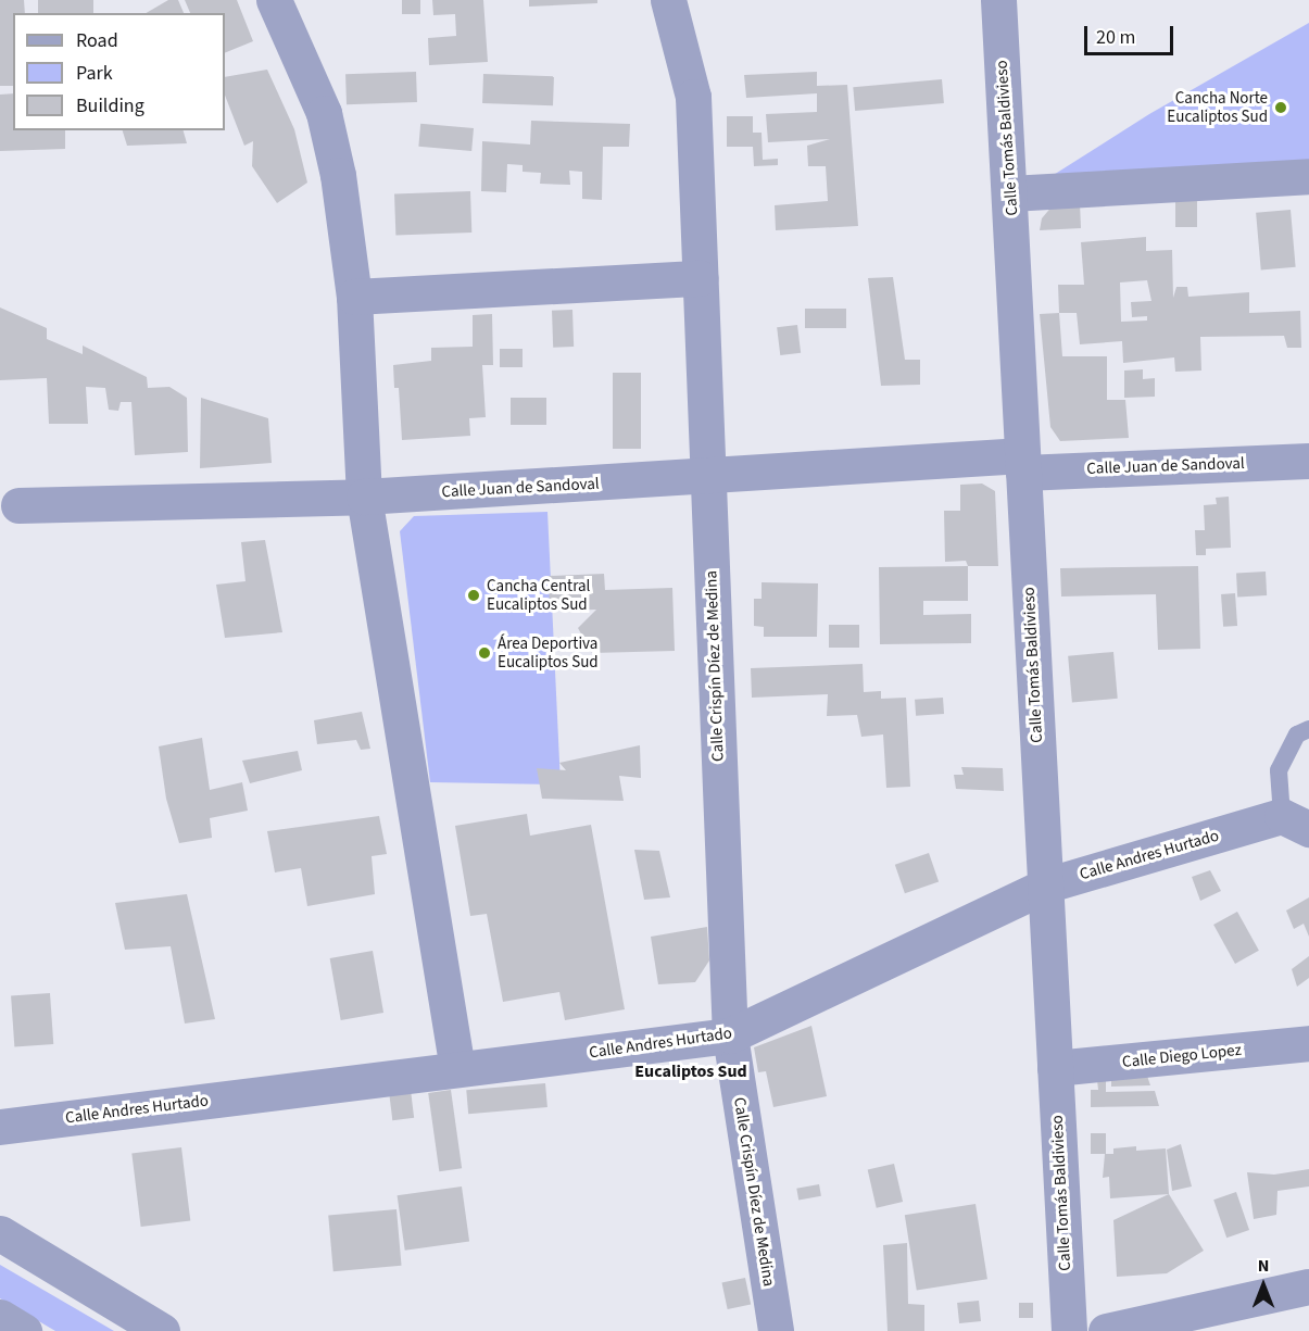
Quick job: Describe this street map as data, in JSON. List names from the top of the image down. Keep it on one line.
{"streets":{"street":["Calle Tomás Baldivieso","Calle Juan de Sandoval","Calle Crispín Díez de Medina","Calle Andres Hurtado","Calle Diego Lopez"]},"crossings":[["Calle Tomás Baldivieso","Calle Juan de Sandoval"],["Calle Tomás Baldivieso","Calle Andres Hurtado"],["Calle Tomás Baldivieso","Calle Diego Lopez"],["Calle Juan de Sandoval","Calle Crispín Díez de Medina"],["Calle Crispín Díez de Medina","Calle Andres Hurtado"]],"districts":["Eucaliptos Sud"],"places":["Cancha Norte Eucaliptos Sud","Cancha Central Eucaliptos Sud","Área Deportiva Eucaliptos Sud"],"legend":["Road","Park","Building"],"scale_bar":"20 m","north":"top"}
